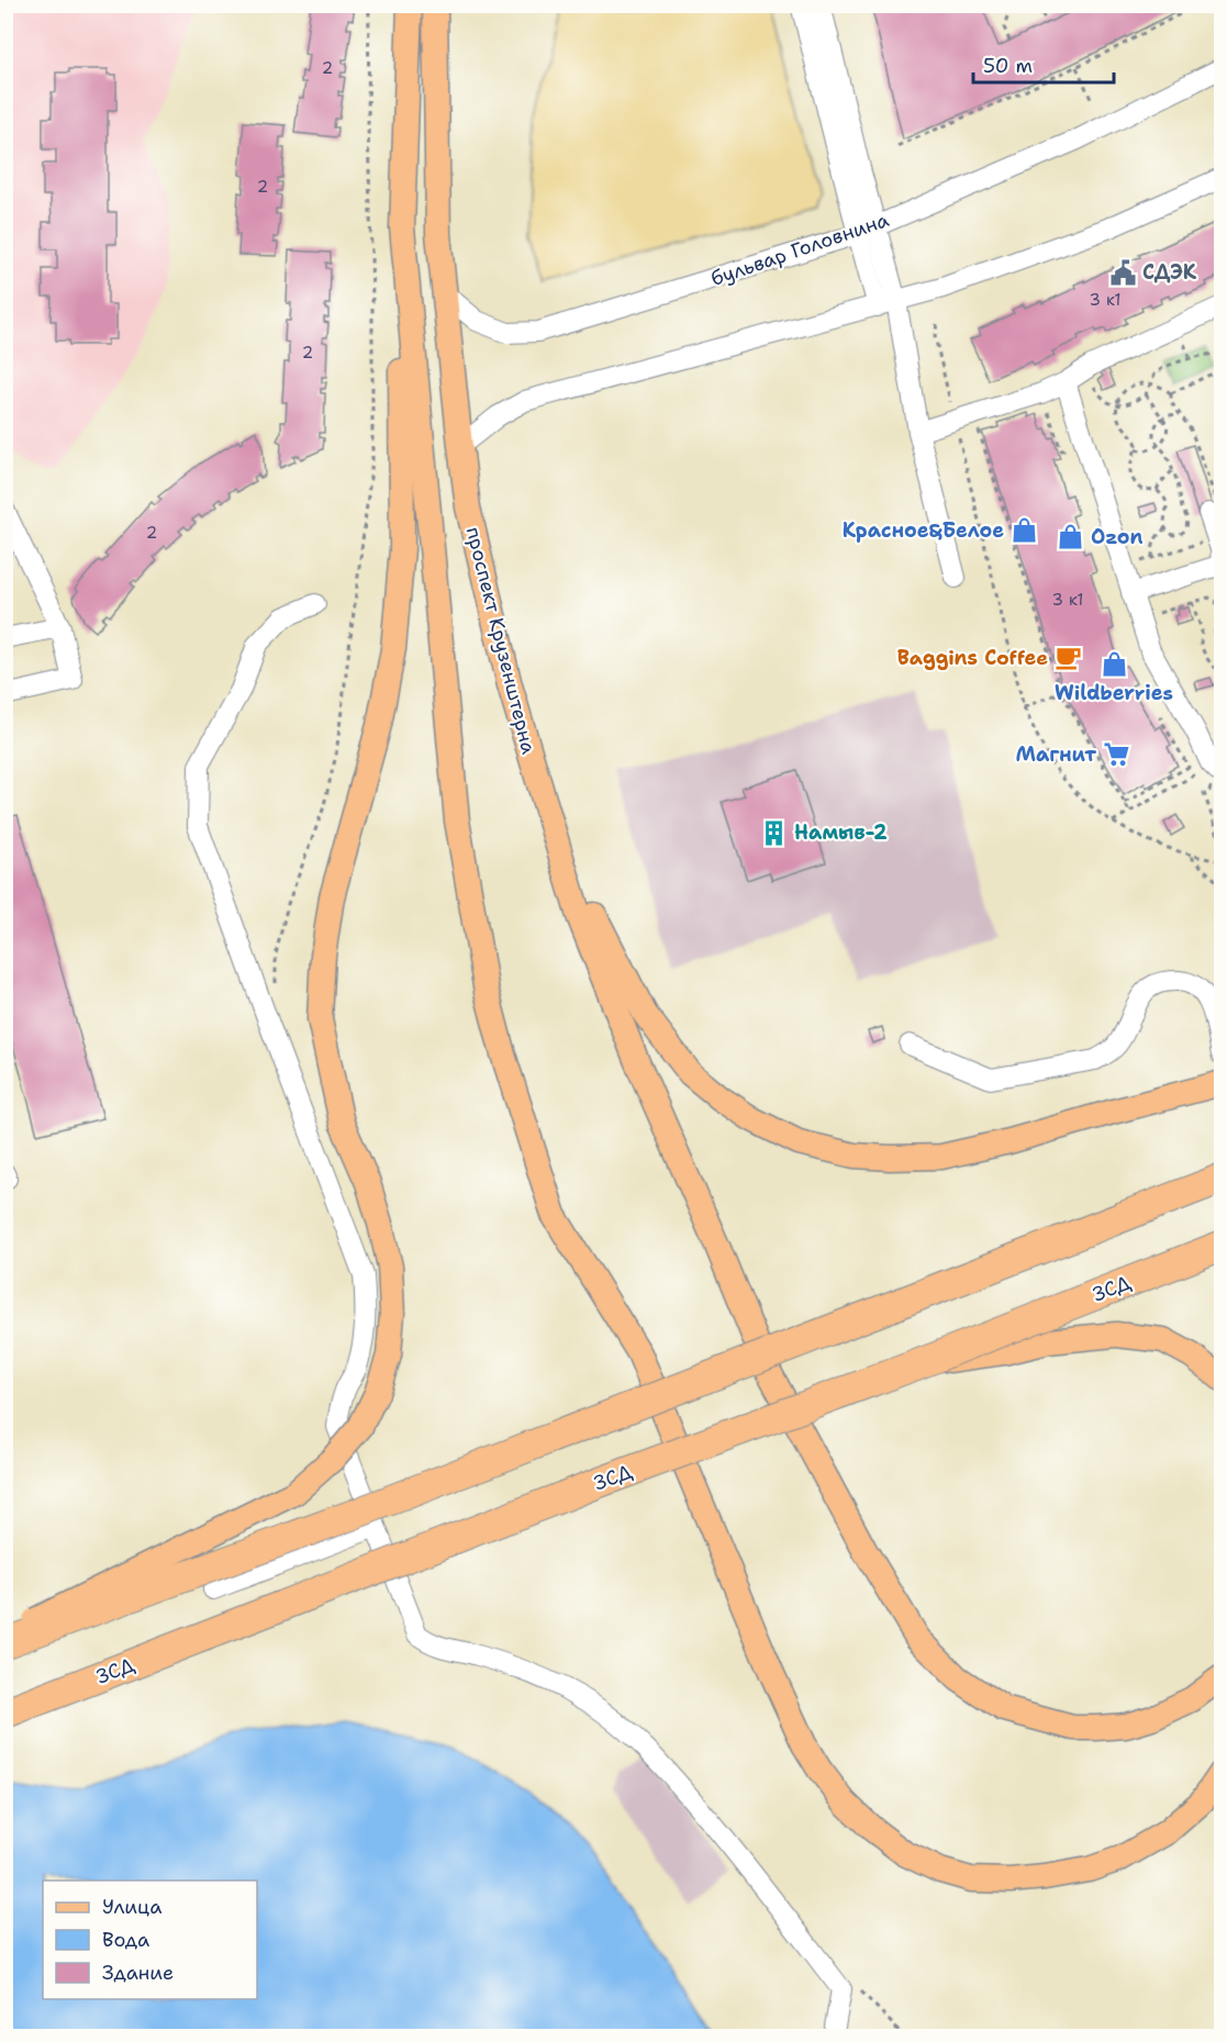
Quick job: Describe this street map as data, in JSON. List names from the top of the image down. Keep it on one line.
{"streets":{"highway":["ЗСД"],"main road":["проспект Крузенштерна"],"street":["бульвар Головнина"]},"crossings":[["бульвар Головнина","проспект Крузенштерна"]],"places":{"public building":["СДЭК"],"shop":["Красное&Белое","Ozon","Wildberries"],"cafe":["Baggins Coffee"],"supermarket":["Магнит"],"building":["Намыв-2"]},"house_numbers":["2","2","3 к1","2","2","3 к1"],"legend":["Улица","Вода","Здание"],"scale_bar":"50 m"}
